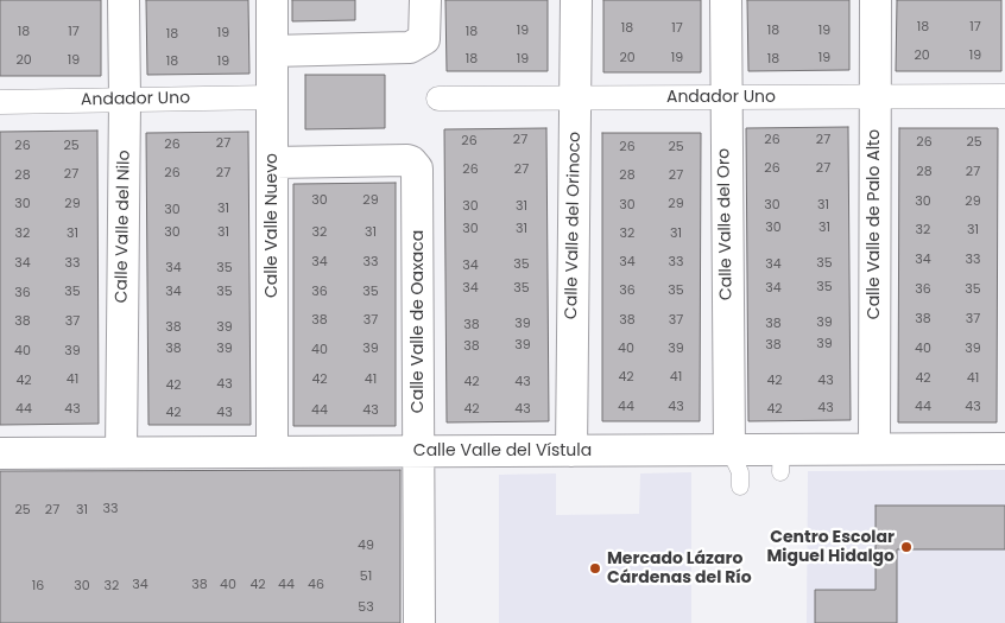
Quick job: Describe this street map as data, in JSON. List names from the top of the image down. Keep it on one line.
{"streets":{"street":["Andador Uno","Calle Valle del Oro","Calle Valle de Palo Alto","Calle Valle Nuevo","Calle Valle del Orinoco","Calle Valle del Nilo","Calle Valle de Oaxaca","Calle Valle del Vístula"]},"crossings":[["Andador Uno","Calle Valle del Oro"],["Andador Uno","Calle Valle de Palo Alto"],["Andador Uno","Calle Valle Nuevo"],["Andador Uno","Calle Valle del Orinoco"],["Andador Uno","Calle Valle del Nilo"],["Calle Valle del Oro","Calle Valle del Vístula"],["Calle Valle de Palo Alto","Calle Valle del Vístula"],["Calle Valle Nuevo","Calle Valle de Oaxaca"],["Calle Valle Nuevo","Calle Valle del Vístula"],["Calle Valle del Orinoco","Calle Valle del Vístula"],["Calle Valle del Nilo","Calle Valle del Vístula"],["Calle Valle de Oaxaca","Calle Valle del Vístula"]],"places":["Centro Escolar Miguel Hidalgo","Mercado Lázaro Cárdenas del Río"],"house_numbers":["18","17","18","17","19","18","19","18","17","18","19","18","20","19","20","19","19","18","19","18","20","19","18","19","27","26","27","26","26","25","27","26","26","25","26","25","26","27","26","27","28","27","26","27","27","28","28","27","30","29","30","29","30","29","29","30","30","31","30","31","31","30","30","31","30","31","32","31","30","31","32","31","32","31","32","31","34","33","34","33","34","33","34","33","35","35","34","34","34","35","35","34","35","34","36","35","36","35","35","34","35","36","35","36","38","37","38","37","38","37","38","37","39","39","38","38","38","39","39","39","38","38","38","39","39","40","39","40","39","40","40","39","42","41","42","41","41","42","41","42","42","43","42","43","43","42","44","43","44","43","43","44","43","42","43","42","44","43","42","43","33","25","27","31","49","51","34","38","40","42","44","46","16","30","32","53"]}
